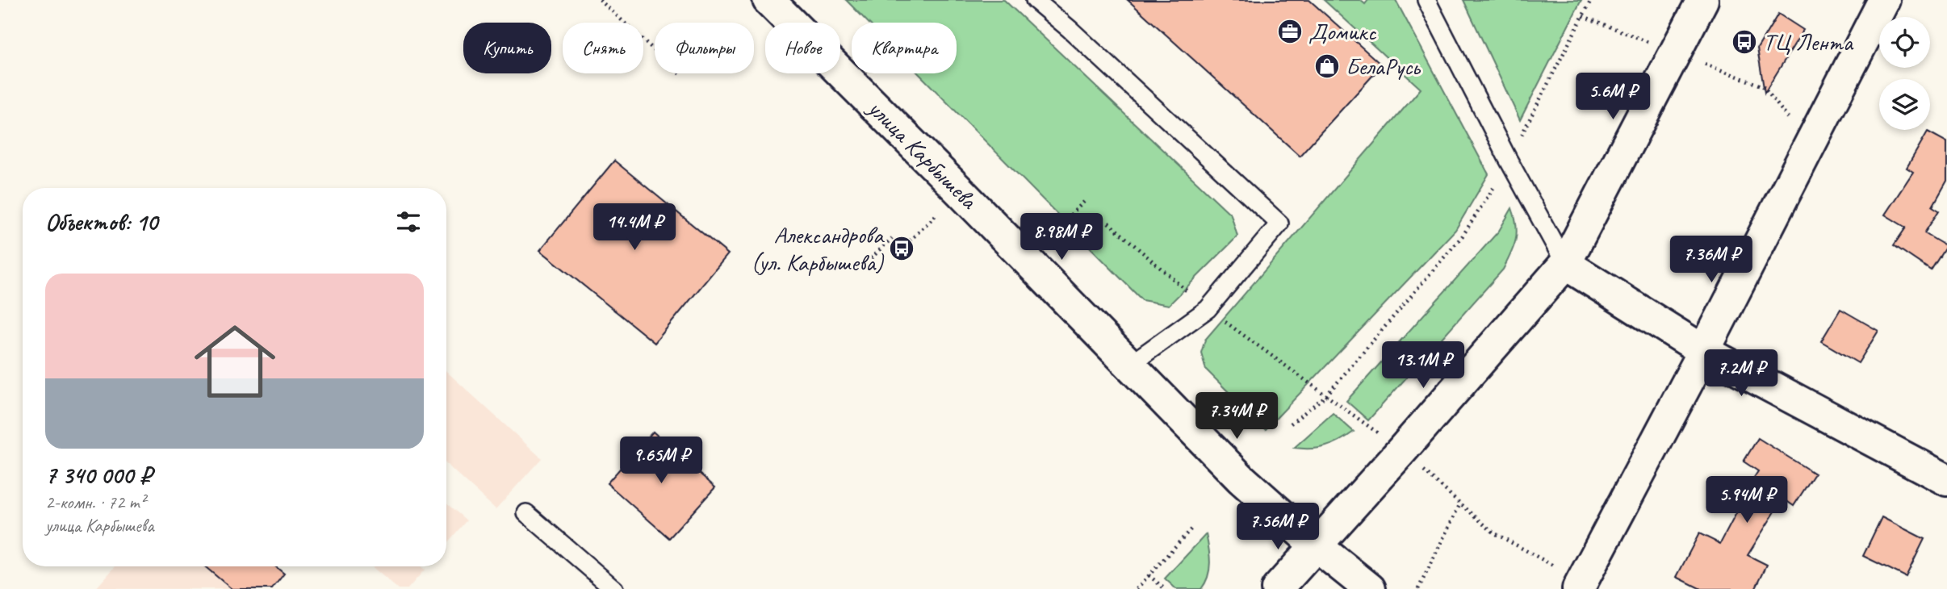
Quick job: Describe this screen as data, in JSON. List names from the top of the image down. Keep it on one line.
{"streets":{"street":["улица Карбышева"]},"places":{"office":["Домикс"],"bus stop":["ТЦ Лента","Александрова (ул. Карбышева)"],"shop":["БелаРусь"]},"page":{"chip":["Купить","Снять","Фильтры","Новое","Квартира"],"price":["5.6M ₽","14.4M ₽","8.98M ₽","7.36M ₽","13.1M ₽","7.2M ₽","7.34M ₽","9.65M ₽","5.94M ₽","7.56M ₽"],"heading":"Объектов: 10","list":[{"name":"7 340 000 ₽","note":"2-комн. · 72 m² · улица Карбышева"}]}}
